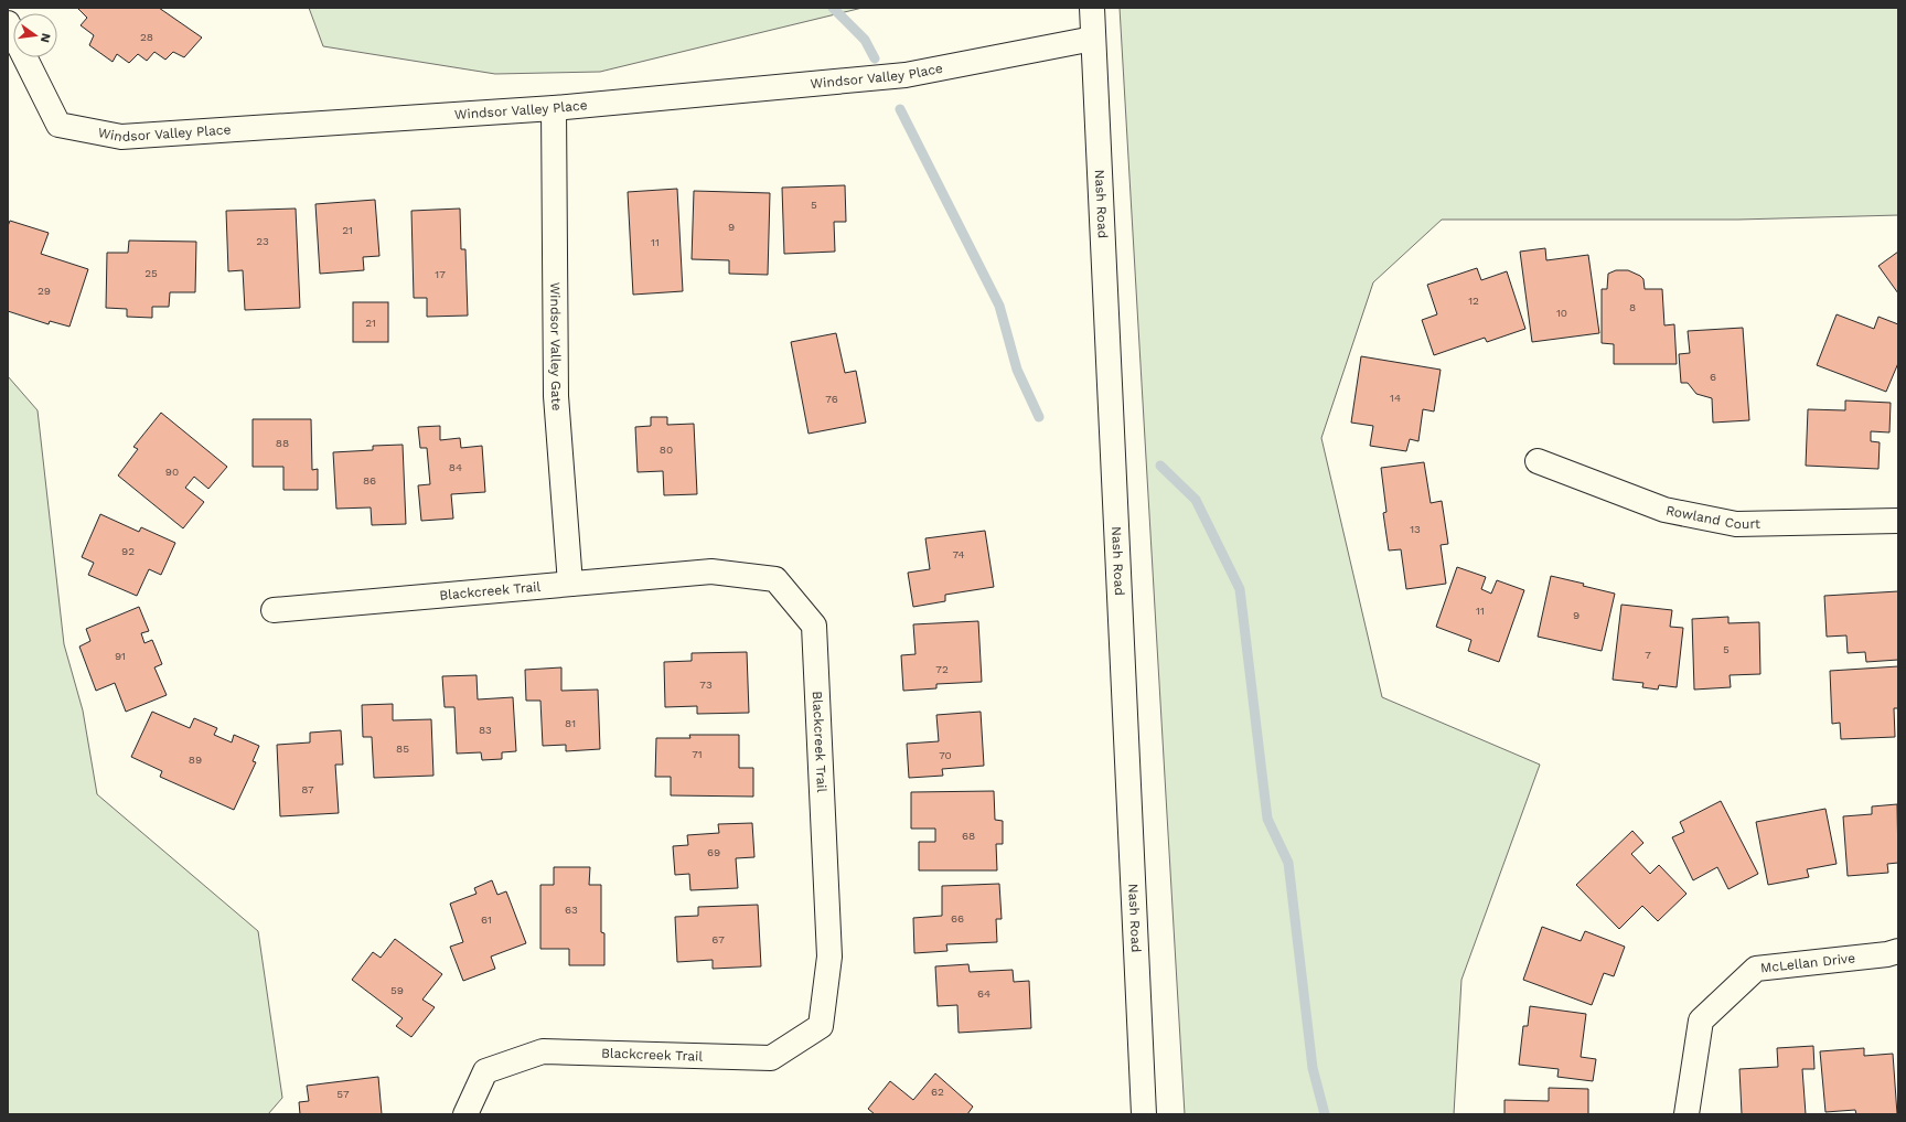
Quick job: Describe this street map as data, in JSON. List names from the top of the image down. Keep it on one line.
{"streets":{"street":["Windsor Valley Place","Nash Road","Windsor Valley Gate","Rowland Court","Blackcreek Trail","McLellan Drive"]},"crossings":[["Windsor Valley Place","Nash Road"],["Windsor Valley Place","Windsor Valley Gate"],["Windsor Valley Gate","Blackcreek Trail"]],"house_numbers":["28","5","9","21","23","11","25","17","29","12","8","10","21","6","14","76","88","80","84","90","86","13","92","74","11","9","5","7","91","72","73","81","83","85","71","70","89","87","68","69","63","66","61","67","59","64","62","57"],"north":"right"}
